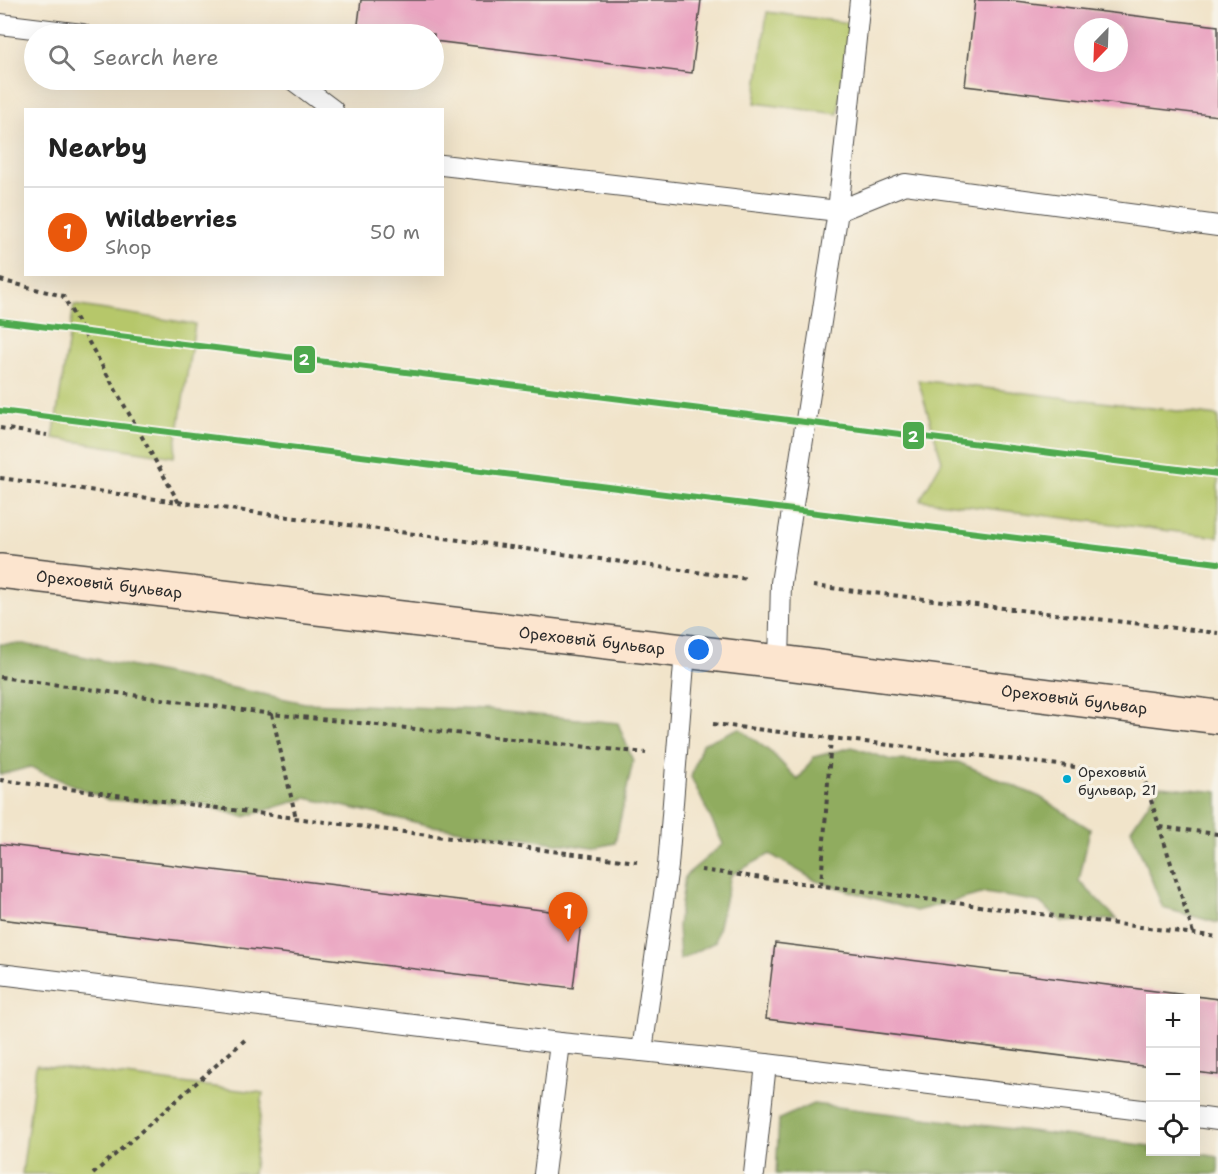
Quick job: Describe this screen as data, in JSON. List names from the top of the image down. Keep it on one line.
{"streets":{"main road":["Ореховый бульвар"]},"places":["Ореховый бульвар, 21"],"lines":["transit line 2"],"north":"bottom left","page":{"search":"Search here","heading":"Nearby","list":[{"mark":"1","name":"Wildberries","note":"Shop","value":"50 m"}],"pins":"1","map_buttons":["+","−"]}}
